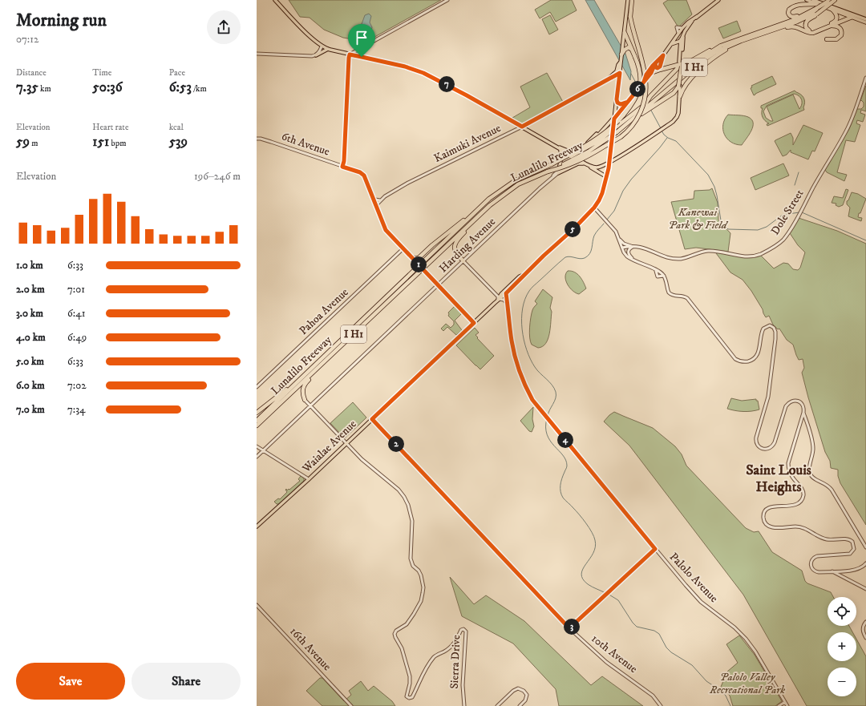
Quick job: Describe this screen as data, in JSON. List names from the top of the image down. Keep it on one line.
{"streets":{"highway":["I H1","Lunalilo Freeway"],"main road":["Harding Avenue","Waialae Avenue"],"street":["Kaimuki Avenue","6th Avenue","Dole Street","Pahoa Avenue","Palolo Avenue","16th Avenue","10th Avenue","Sierra Drive"]},"crossings":[["Kaimuki Avenue","6th Avenue"],["Kaimuki Avenue","Waialae Avenue"],["6th Avenue","Harding Avenue"],["6th Avenue","Pahoa Avenue"],["6th Avenue","Waialae Avenue"],["Lunalilo Freeway","Waialae Avenue"],["Harding Avenue","Waialae Avenue"],["Waialae Avenue","Palolo Avenue"],["Waialae Avenue","10th Avenue"],["Waialae Avenue","Sierra Drive"]],"districts":["Saint Louis Heights"],"parks":["Kanewai Park & Field","Palolo Valley Recreational Park"],"page":{"heading":["Morning run","07:12"],"stats":[["Distance","7.35 km"],["Time","50:36"],["Pace","6:53 /km"],["Elevation","59 m"],["Heart rate","151 bpm"],["kcal","539"]],"pins":["7","6","5","1","4","2","3"],"chart":["Elevation","196–246 m"],"list":[{"name":"1.0 km","note":"6:33"},{"name":"2.0 km","note":"7:01"},{"name":"3.0 km","note":"6:41"},{"name":"4.0 km","note":"6:49"},{"name":"5.0 km","note":"6:33"},{"name":"6.0 km","note":"7:02"},{"name":"7.0 km","note":"7:34"}],"map_buttons":["+","−"],"buttons":["Save","Share"]}}
